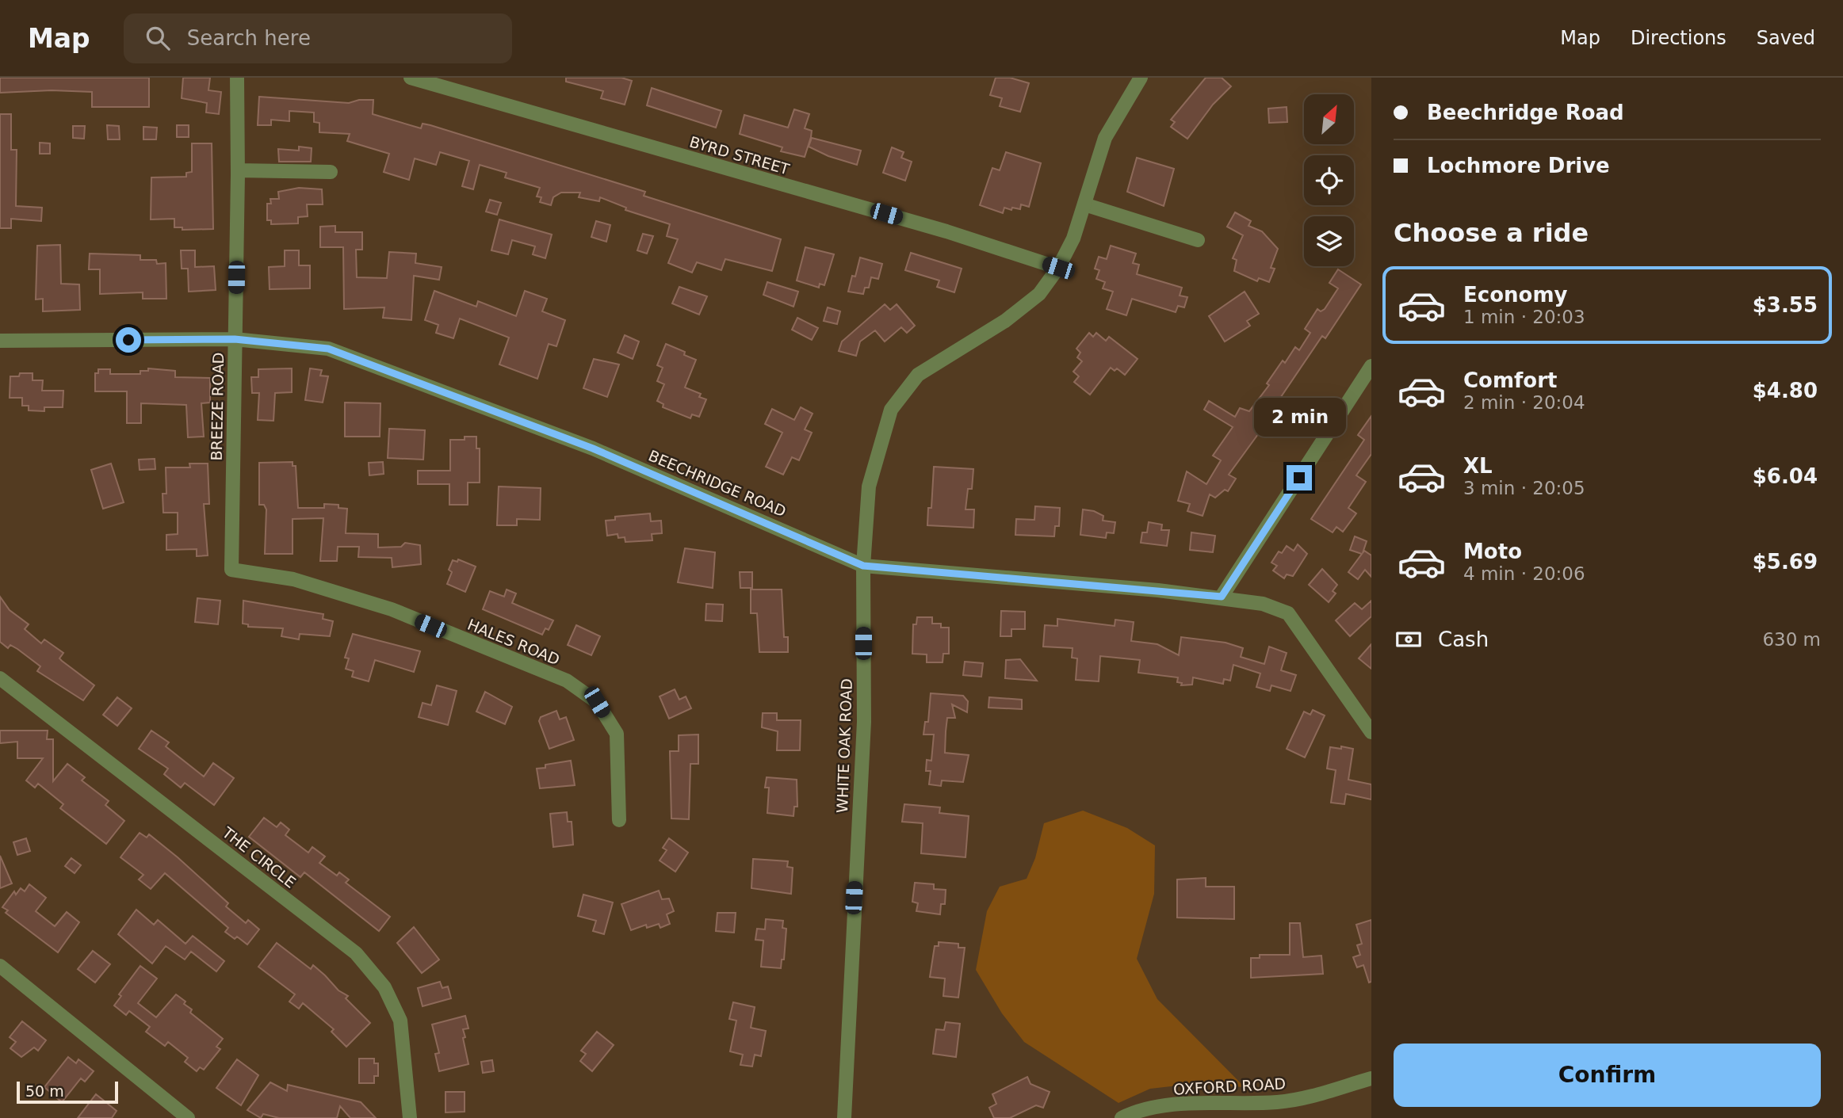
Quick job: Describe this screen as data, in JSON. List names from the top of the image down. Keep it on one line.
{"streets":{"street":["BYRD STREET","BREEZE ROAD","BEECHRIDGE ROAD","HALES ROAD","WHITE OAK ROAD","THE CIRCLE","OXFORD ROAD"]},"crossings":[["BYRD STREET","WHITE OAK ROAD"],["BREEZE ROAD","BEECHRIDGE ROAD"],["BREEZE ROAD","HALES ROAD"],["BEECHRIDGE ROAD","WHITE OAK ROAD"]],"scale_bar":"50 m","north":"top right","page":{"header":"Map","search":"Search here","nav":["Map","Directions","Saved"],"banner":["Beechridge Road","Lochmore Drive"],"heading":"Choose a ride","list":[{"name":"Economy","note":"1 min · 20:03","value":"$3.55"},{"name":"Comfort","note":"2 min · 20:04","value":"$4.80"},{"name":"XL","note":"3 min · 20:05","value":"$6.04"},{"name":"Moto","note":"4 min · 20:06","value":"$5.69"}],"bubble":"2 min","pay":["Cash","630 m"],"buttons":"Confirm","scale":"50 m"}}
